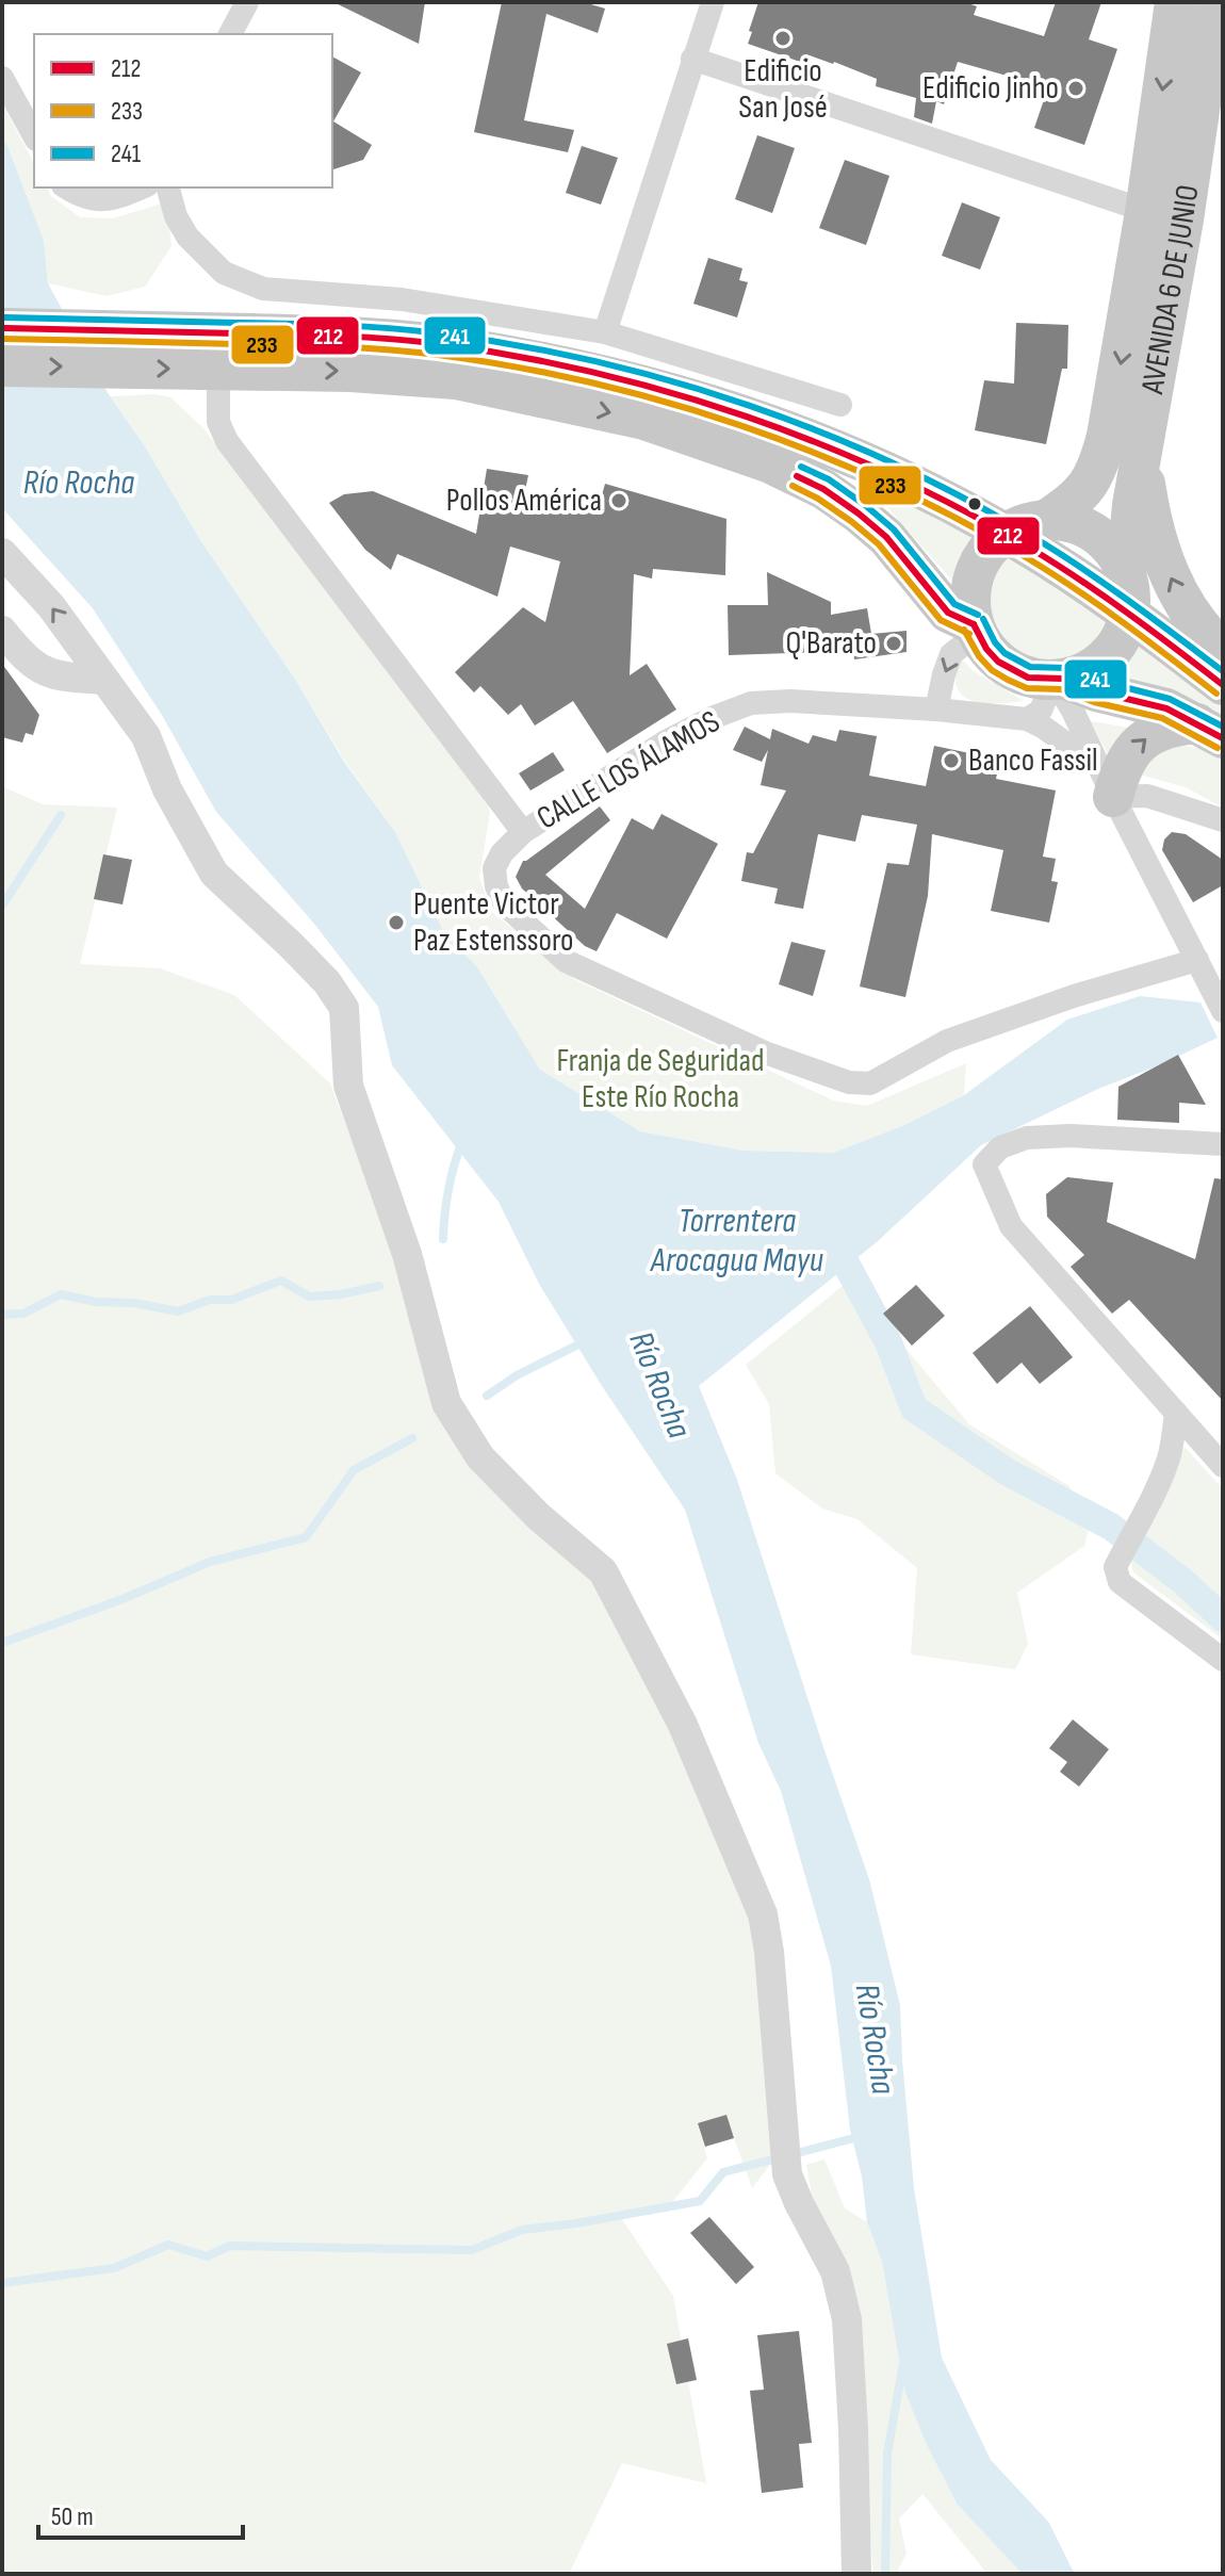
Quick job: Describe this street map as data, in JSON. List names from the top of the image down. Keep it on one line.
{"streets":{"highway":["AVENIDA 6 DE JUNIO"],"street":["CALLE LOS ÁLAMOS"]},"water":["Río Rocha","Torrentera Arocagua Mayu"],"parks":["Franja de Seguridad Este Río Rocha"],"places":["Edificio San José","Edificio Jinho","Pollos América","Q'Barato","Banco Fassil","Puente Victor Paz Estenssoro"],"lines":["transit line 241","transit line 212","transit line 233"],"legend":["212","233","241"],"scale_bar":"50 m"}
